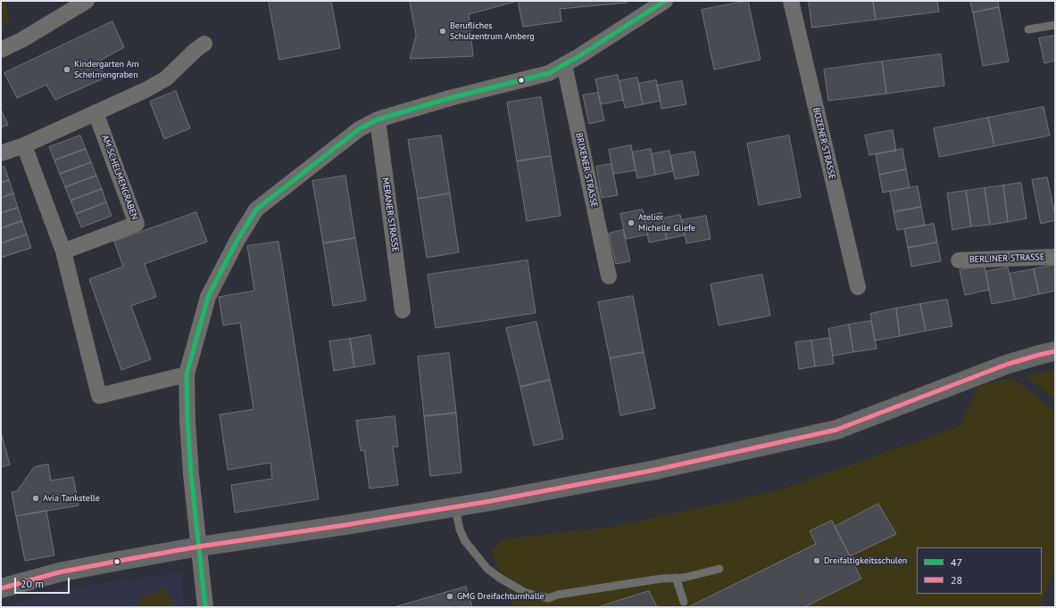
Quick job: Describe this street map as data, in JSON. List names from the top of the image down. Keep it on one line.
{"streets":{"street":["BOZENER STRASSE","BRIXENER STRASSE","AM SCHELMENGRABEN","MERANER STRASSE","BERLINER STRASSE"]},"places":["Berufliches Schulzentrum Amberg","Kindergarten Am Schelmengraben","Atelier Michelle Gliefe","Avia Tankstelle","Dreifaltigkeitsschulen","GMG Dreifachturnhalle"],"lines":["transit line 47","transit line 28"],"legend":["47","28"],"scale_bar":"20 m"}
